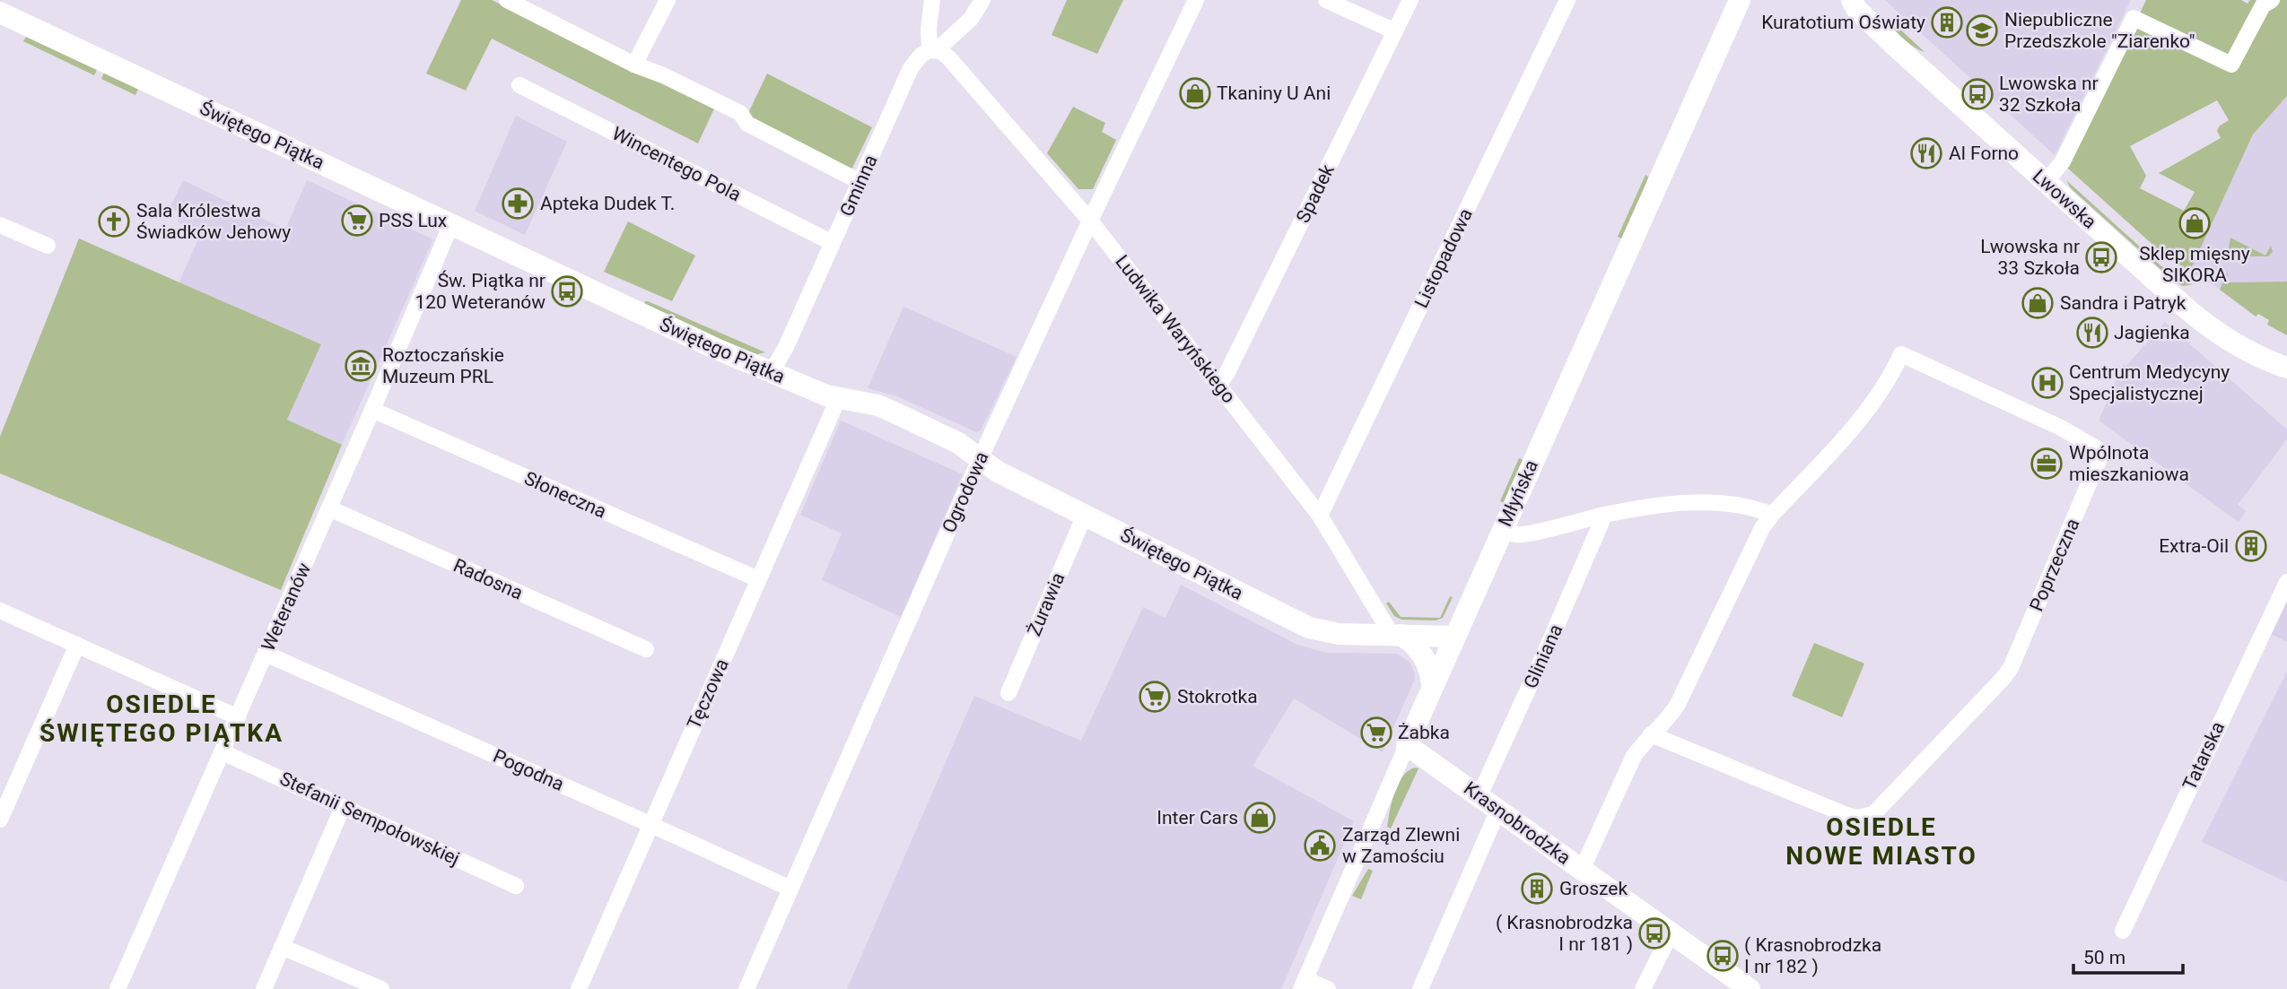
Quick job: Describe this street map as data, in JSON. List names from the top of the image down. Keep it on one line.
{"streets":{"street":["Świętego Piątka","Wincentego Pola","Gminna","Spadek","Lwowska","Listopadowa","Ludwika Waryńskiego","Ogrodowa","Młyńska","Słoneczna","Poprzeczna","Radosna","Żurawia","Weteranów","Gliniana","Tęczowa","Tatarska","Pogodna","Stefanii Sempołowskiej","Krasnobrodzka"]},"crossings":[["Świętego Piątka","Gminna"],["Świętego Piątka","Ludwika Waryńskiego"],["Świętego Piątka","Ogrodowa"],["Świętego Piątka","Młyńska"],["Świętego Piątka","Żurawia"],["Świętego Piątka","Weteranów"],["Świętego Piątka","Tęczowa"],["Wincentego Pola","Gminna"],["Gminna","Ludwika Waryńskiego"],["Spadek","Ludwika Waryńskiego"],["Listopadowa","Ludwika Waryńskiego"],["Ludwika Waryńskiego","Ogrodowa"],["Ogrodowa","Pogodna"],["Młyńska","Krasnobrodzka"],["Słoneczna","Weteranów"],["Słoneczna","Tęczowa"],["Poprzeczna","Krasnobrodzka"],["Radosna","Weteranów"],["Weteranów","Pogodna"],["Weteranów","Stefanii Sempołowskiej"],["Gliniana","Krasnobrodzka"],["Tęczowa","Pogodna"]],"districts":["OSIEDLE ŚWIĘTEGO PIĄTKA","OSIEDLE NOWE MIASTO"],"places":{"building":["Kuratotium Oświaty","Extra-Oil","Groszek"],"school or university":["Niepubliczne Przedszkole \"Ziarenko\""],"shop":["Tkaniny U Ani","Sklep mięsny SIKORA","Sandra i Patryk","Inter Cars"],"bus stop":["Lwowska nr 32 Szkoła","Lwowska nr 33 Szkoła","Św. Piątka nr 120 Weteranów","( Krasnobrodzka I nr 181 )","( Krasnobrodzka I nr 182 )"],"restaurant":["Al Forno","Jagienka"],"pharmacy":["Apteka Dudek T."],"supermarket":["PSS Lux","Stokrotka","Żabka"],"church":["Sala Królestwa Świadków Jehowy"],"museum":["Roztoczańskie Muzeum PRL"],"hospital":["Centrum Medycyny Specjalistycznej"],"office":["Wpólnota mieszkaniowa"],"public building":["Zarząd Zlewni w Zamościu"]},"scale_bar":"50 m"}
